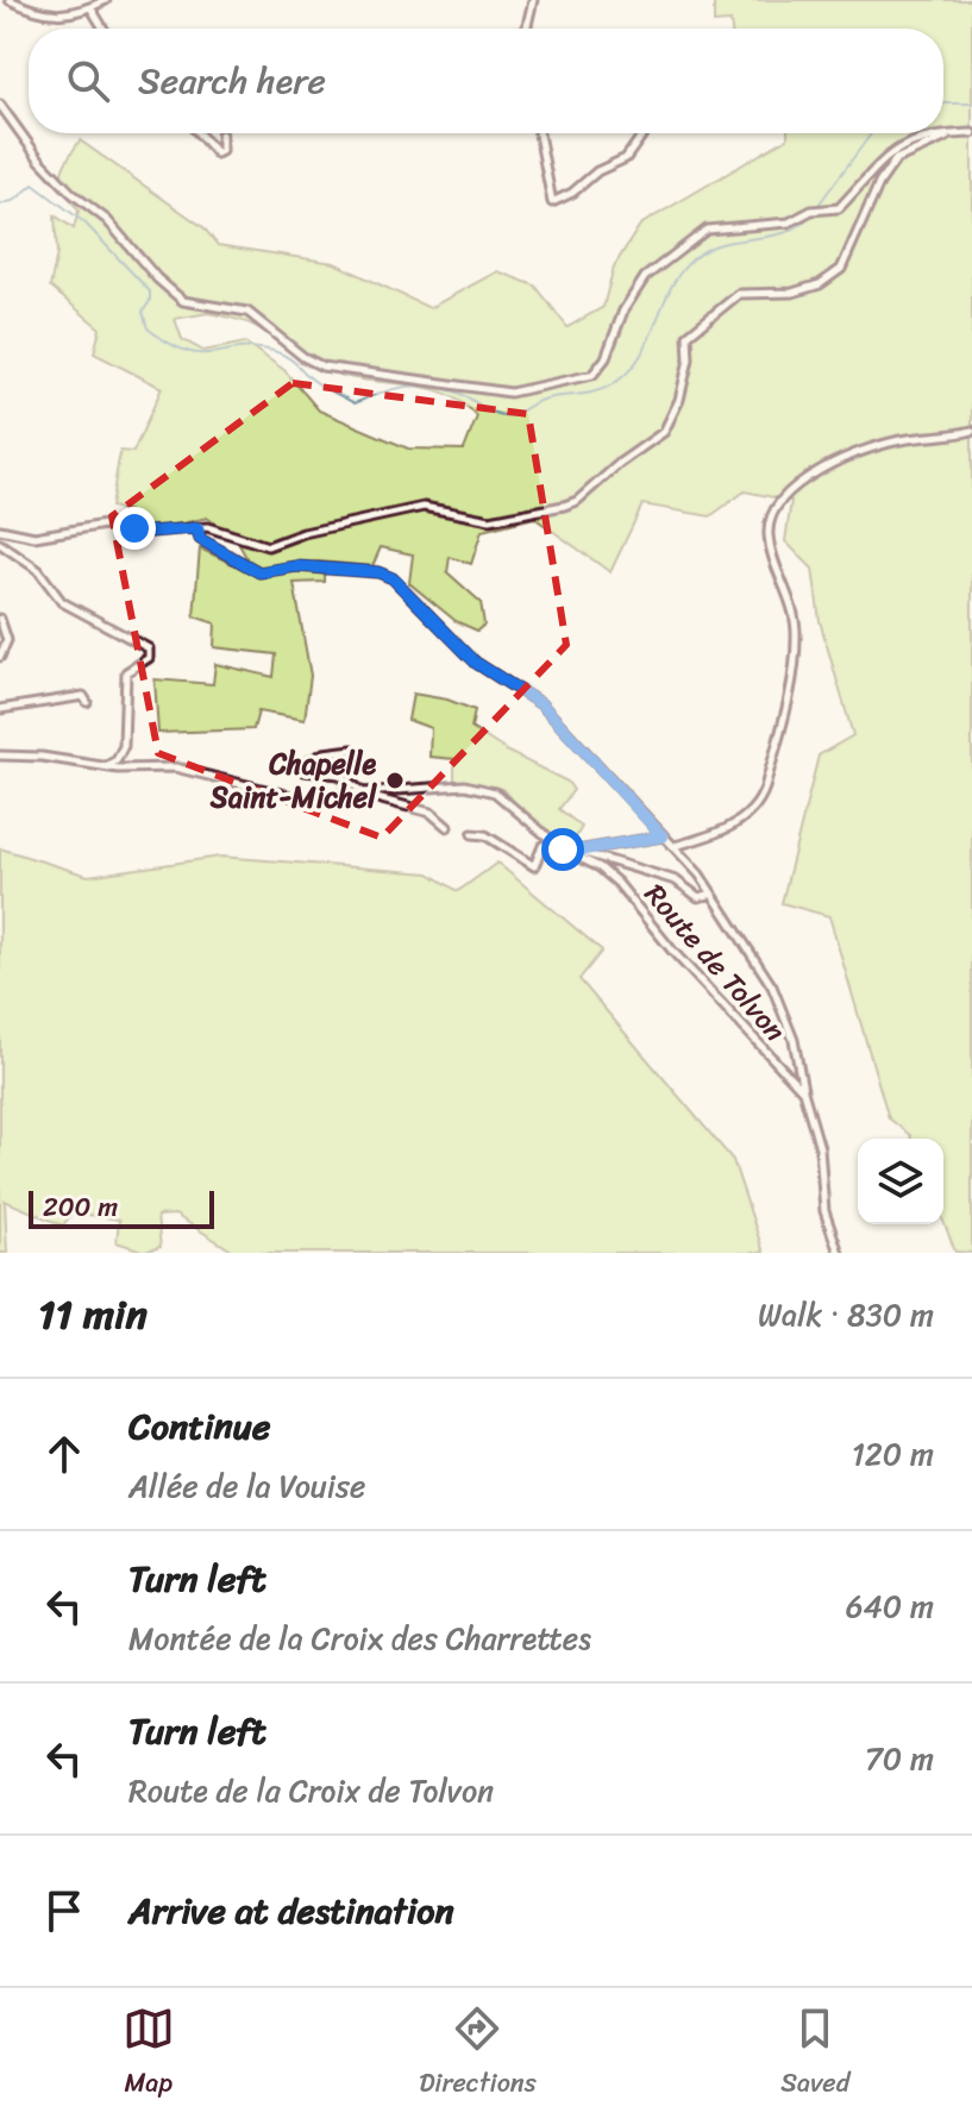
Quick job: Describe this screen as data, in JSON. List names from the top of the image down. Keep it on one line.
{"streets":{"street":["Route de Tolvon"]},"places":["Chapelle Saint-Michel"],"scale_bar":"200 m","page":{"search":"Search here","scale":"200 m","heading":["11 min","Walk · 830 m"],"list":[["Continue","Allée de la Vouise","120 m"],["Turn left","Montée de la Croix des Charrettes","640 m"],["Turn left","Route de la Croix de Tolvon","70 m"],"Arrive at destination"],"nav":["Map","Directions","Saved"]}}
